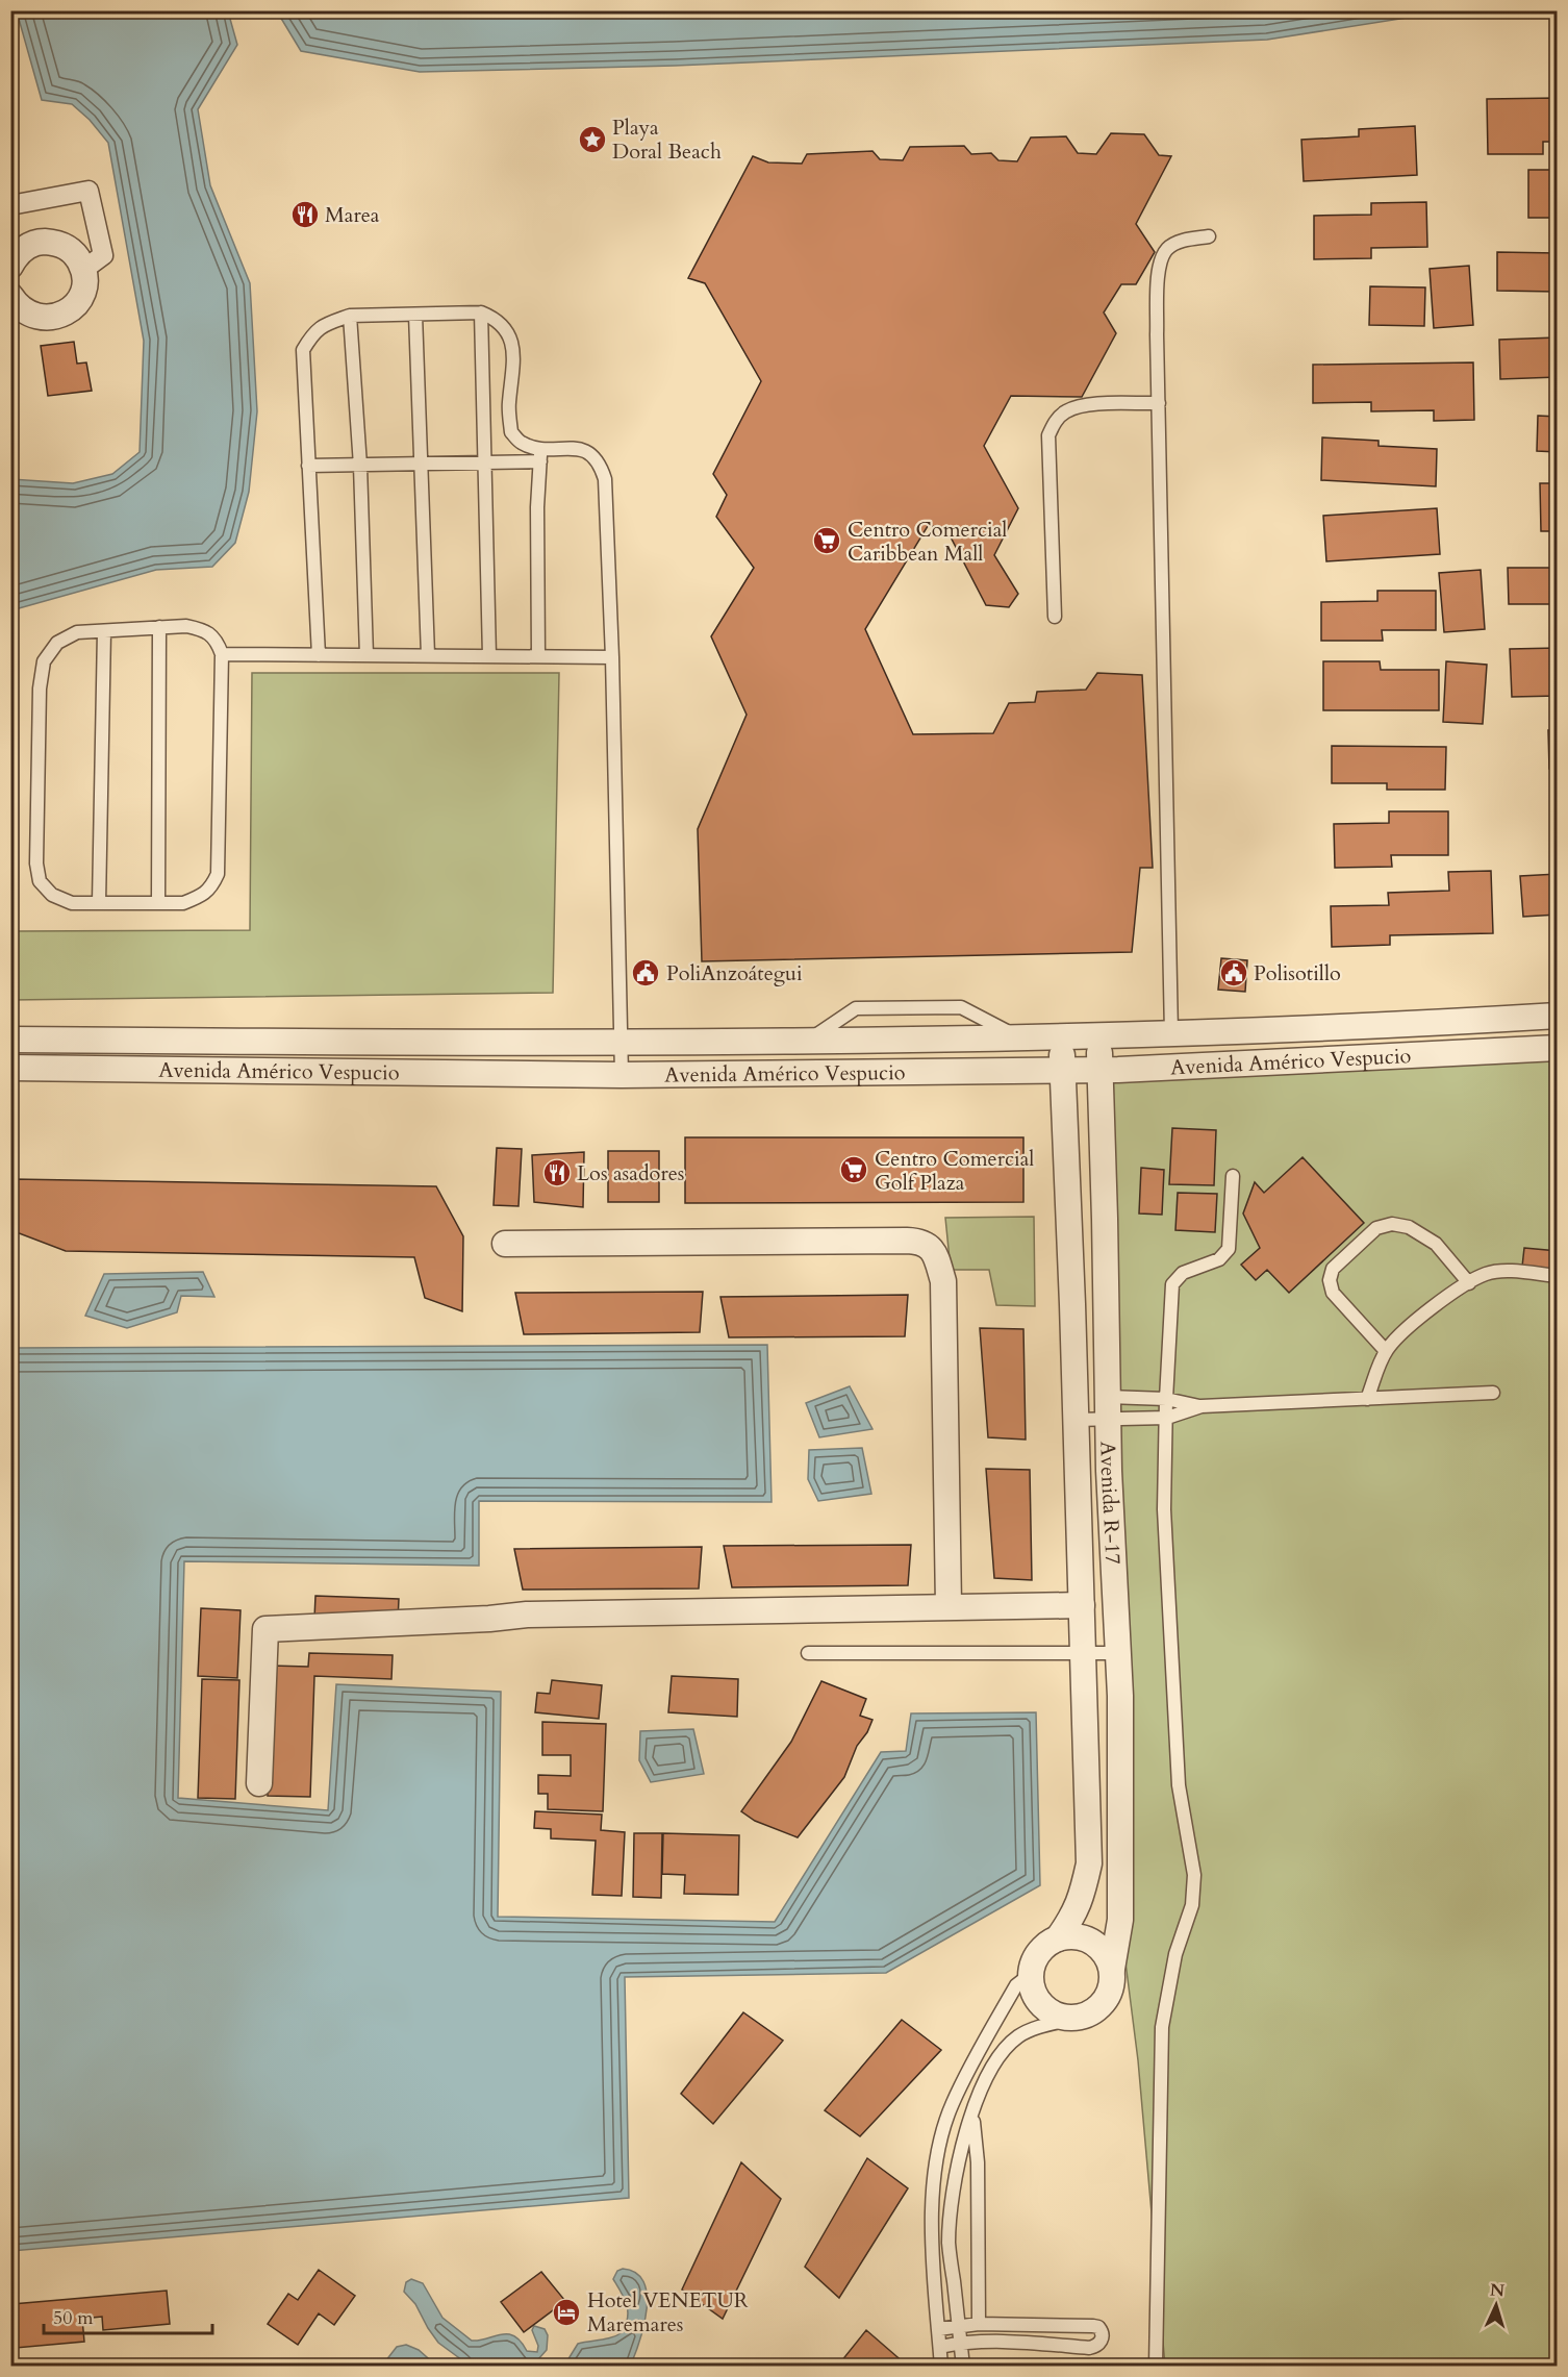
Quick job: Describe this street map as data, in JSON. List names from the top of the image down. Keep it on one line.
{"streets":{"street":["Avenida Américo Vespucio","Avenida R-17"]},"crossings":[["Avenida Américo Vespucio","Avenida R-17"]],"places":{"place":["Playa Doral Beach"],"restaurant":["Marea","Los asadores"],"supermarket":["Centro Comercial Caribbean Mall","Centro Comercial Golf Plaza"],"public building":["PoliAnzoátegui","Polisotillo"],"hotel":["Hotel VENETUR Maremares"]},"scale_bar":"50 m","north":"top"}
